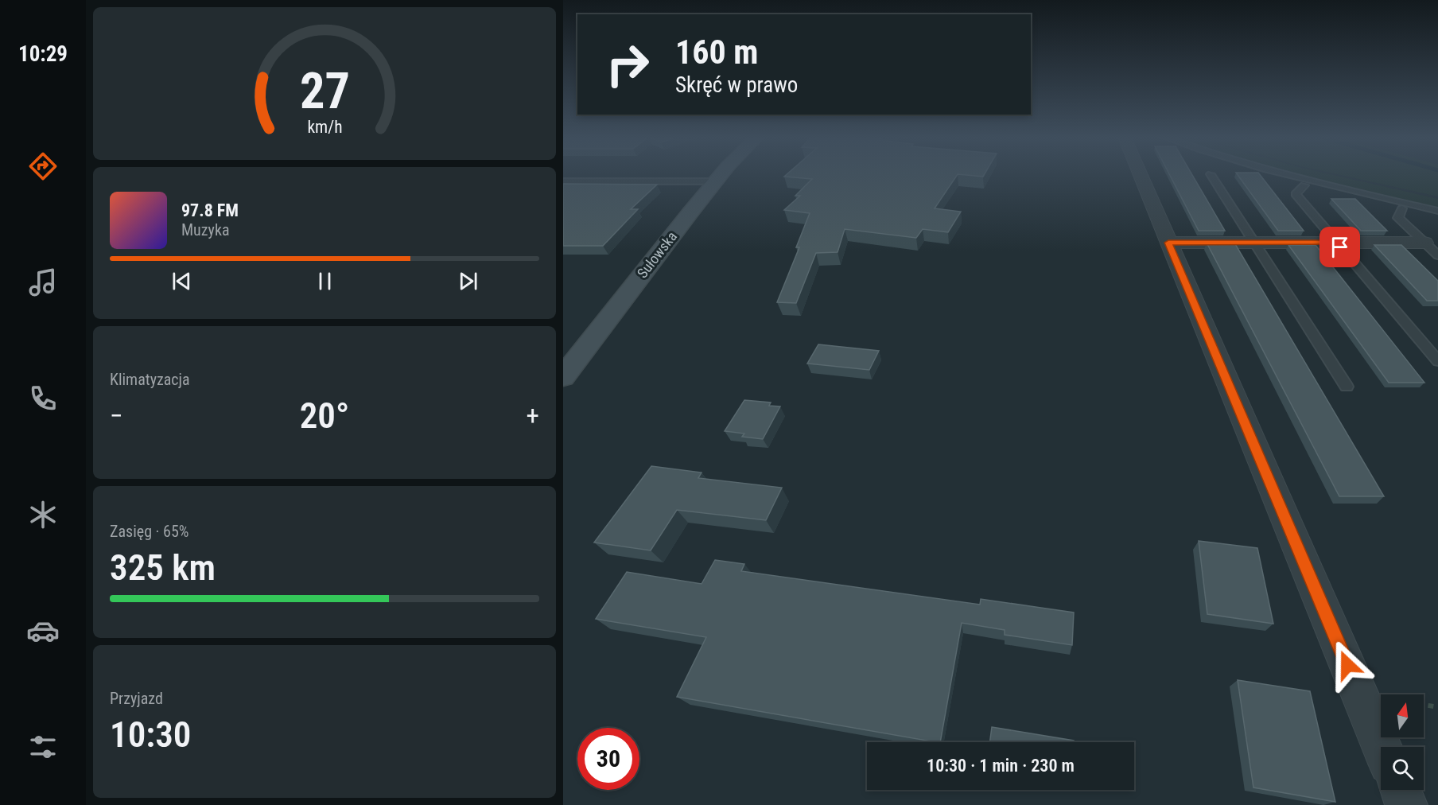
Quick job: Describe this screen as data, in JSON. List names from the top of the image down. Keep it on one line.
{"streets":{"main road":["Sułowska"]},"north":"top","page":{"tabs":"10:29","turn":["160 m","Skręć w prawo"],"song":["97.8 FM","Muzyka"],"tile":["Klimatyzacja",["Zasięg · 65%","325 km"],["Przyjazd","10:30"]],"heat":["−","20°","+"],"limit":"30","trip":"10:30 · 1 min · 230 m","gauge":["27","km/h"]}}
